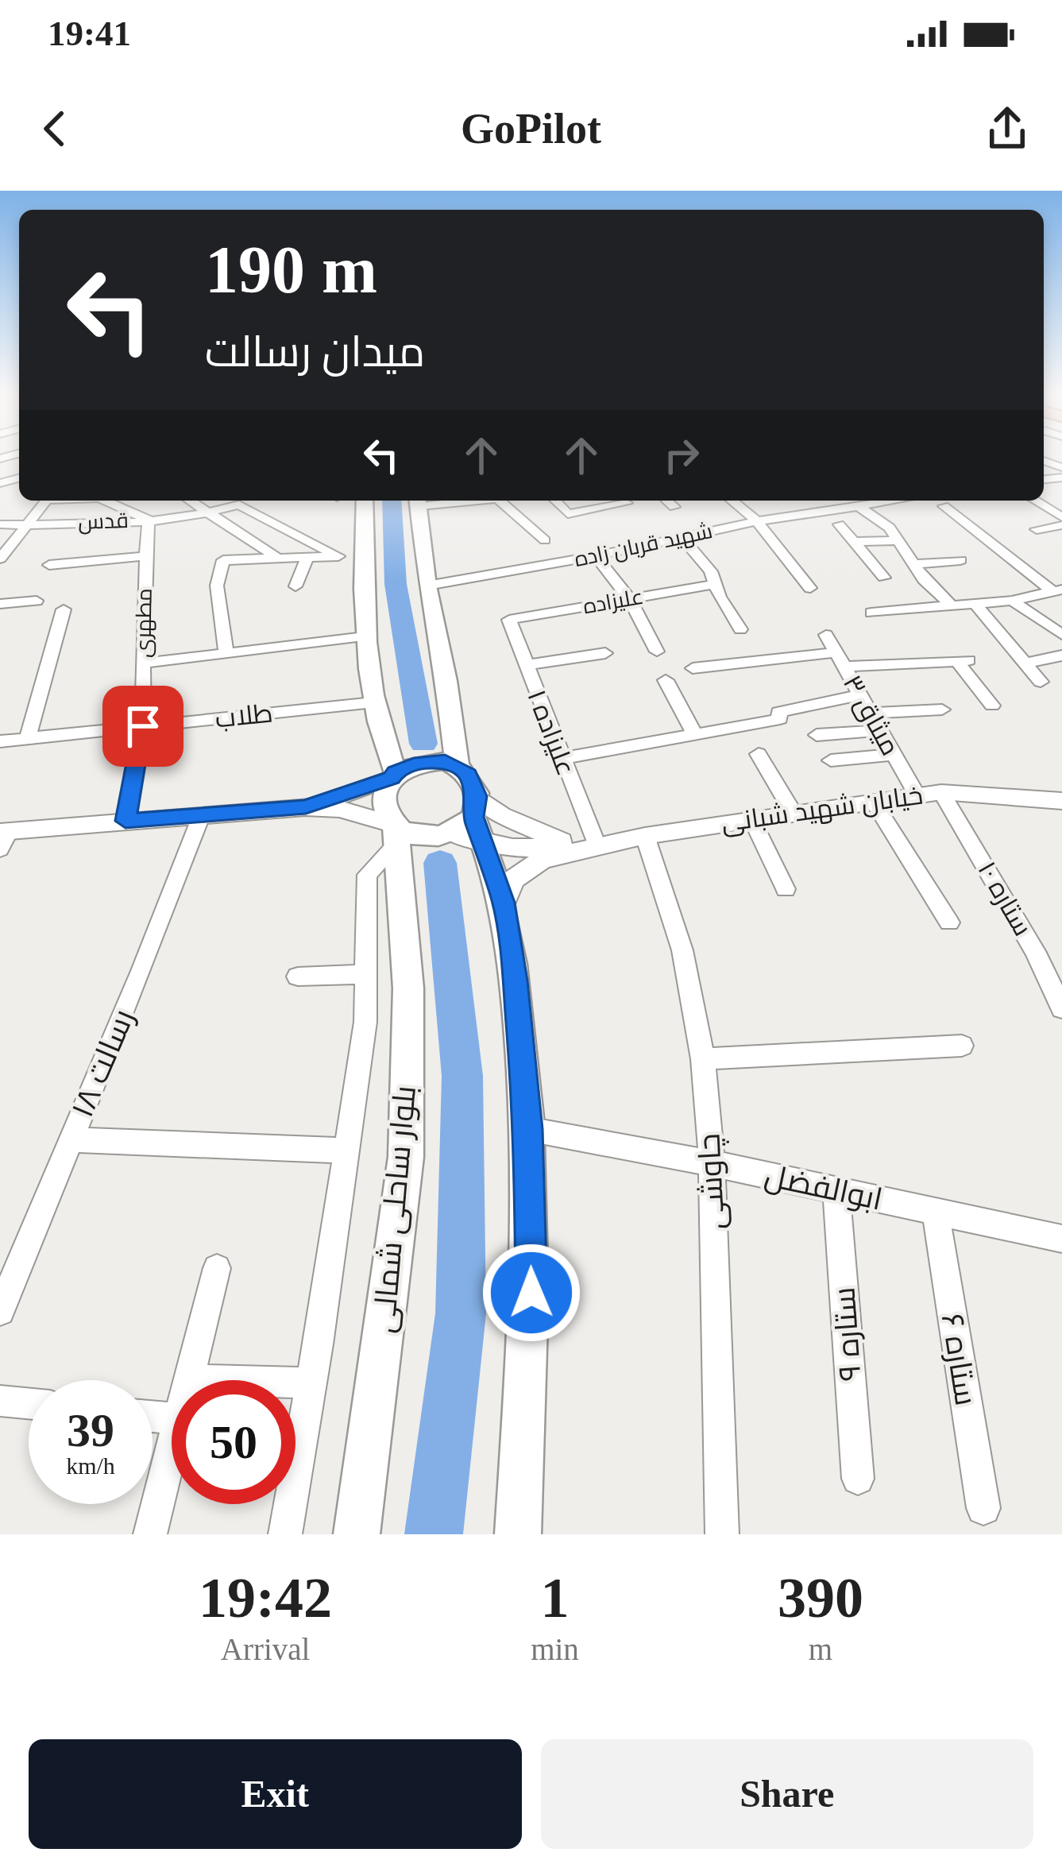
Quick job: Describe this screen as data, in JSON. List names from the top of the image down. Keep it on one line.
{"streets":{"main road":["بلوار ساحلی شمالی"],"street":["قدس","شهید قربان زاده","علیزاده","مطهری","میثاق ۳","طلاب","علیزاده ۱","خیابان شهید شبانی","ستاره ۱۰","رسالت ۱۸","چاوشی","ابوالفضل","ستاره ۹","ستاره ۶"]},"crossings":[["قدس","مطهری"],["علیزاده","علیزاده ۱"],["مطهری","طلاب"],["میثاق ۳","خیابان شهید شبانی"],["علیزاده ۱","خیابان شهید شبانی"],["خیابان شهید شبانی","ستاره ۱۰"],["خیابان شهید شبانی","چاوشی"],["خیابان شهید شبانی","بلوار ساحلی شمالی"],["چاوشی","ابوالفضل"],["ابوالفضل","ستاره ۹"],["ابوالفضل","ستاره ۶"]],"page":{"status":"19:41","header":"GoPilot","turn":["190 m","میدان رسالت"],"speed":"39 km/h","limit":"50","eta":["19:42","Arrival","1","min","390","m"],"buttons":["Exit","Share"]}}
